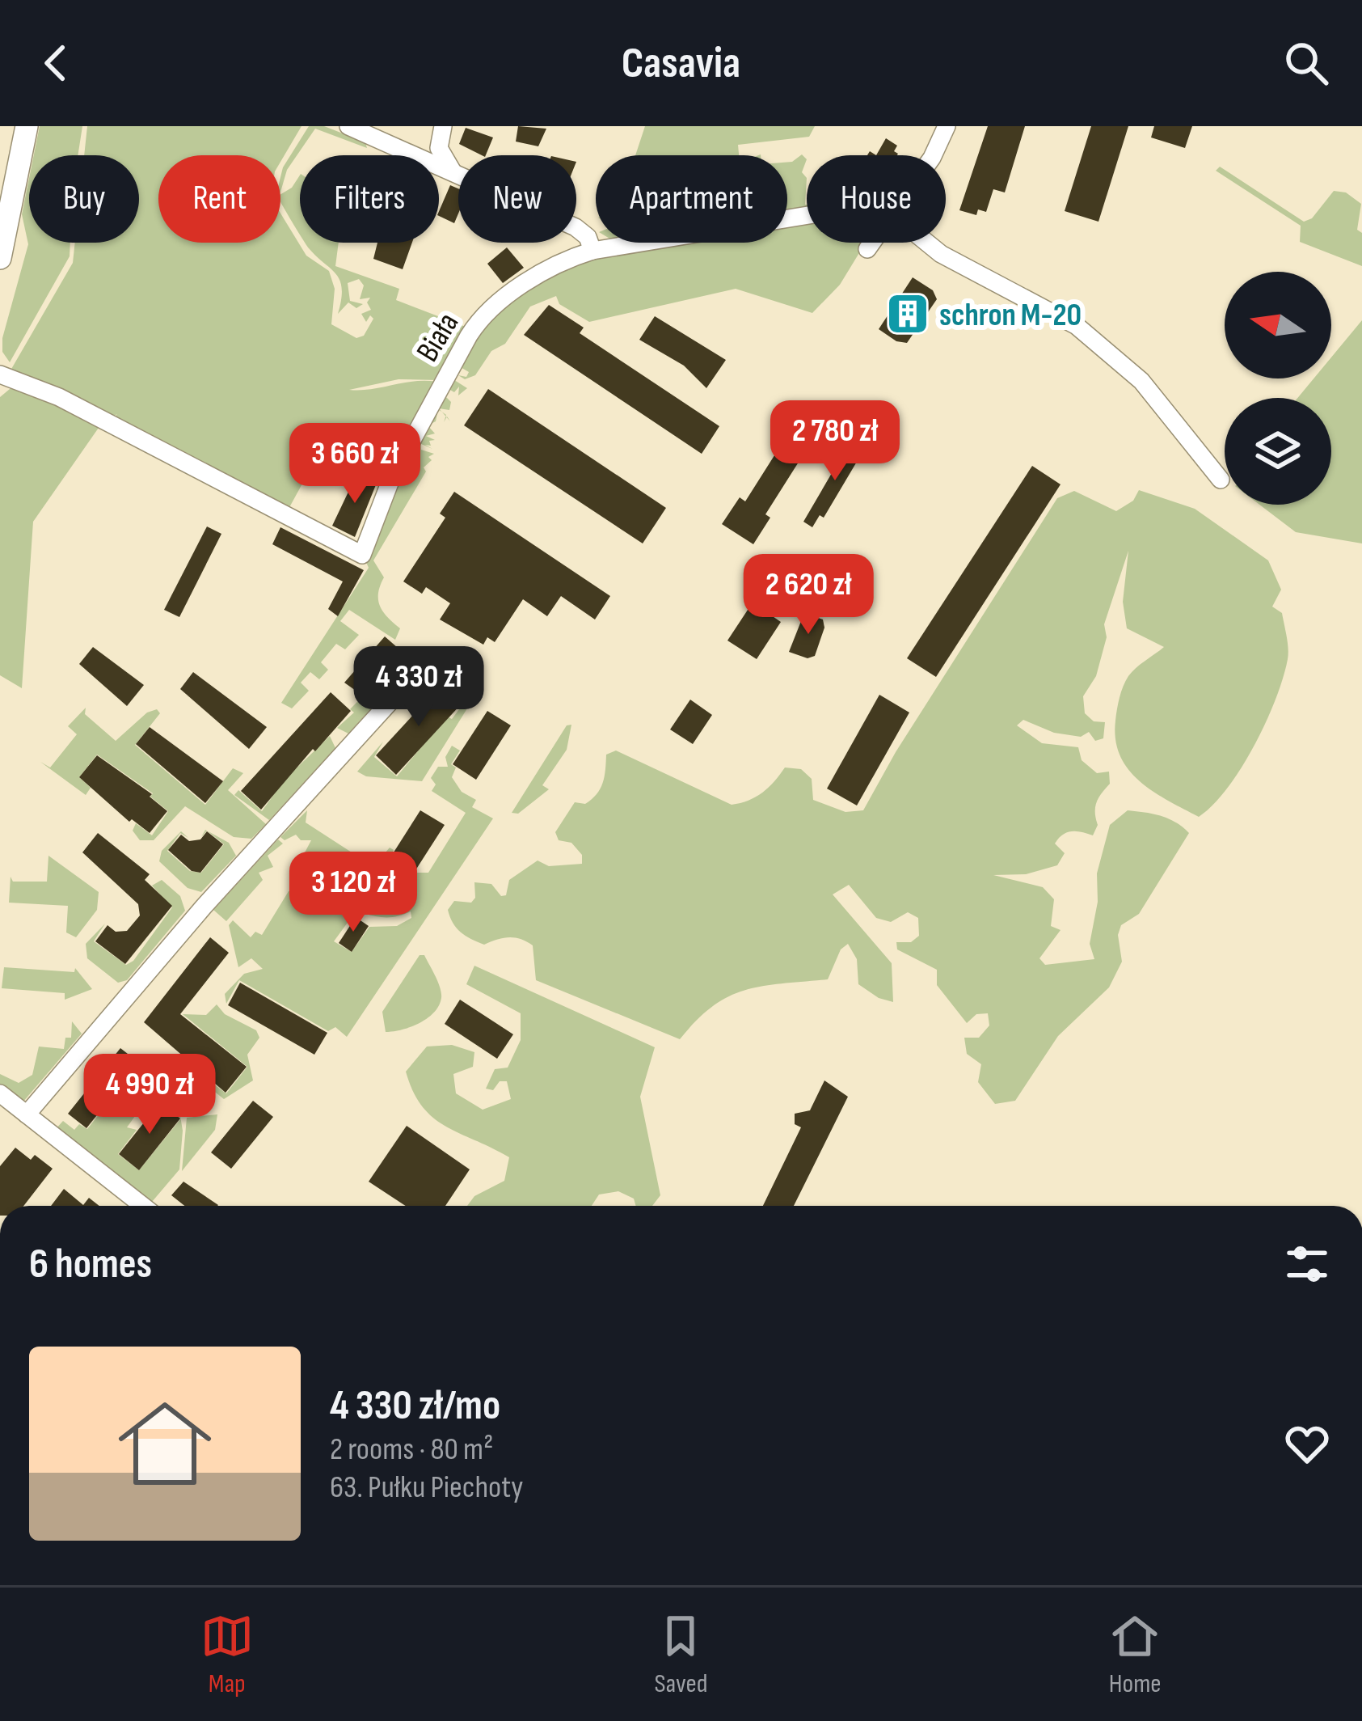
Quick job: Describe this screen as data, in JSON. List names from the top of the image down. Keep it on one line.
{"streets":{"street":["Biała"]},"places":{"building":["schron M-20"]},"north":"left","page":{"header":"Casavia","chip":["Buy","Rent","Filters","New","Apartment","House"],"price":["2 780 zł","3 660 zł","2 620 zł","4 330 zł","3 120 zł","4 990 zł"],"heading":"6 homes","list":[{"name":"4 330 zł/mo","note":"2 rooms · 80 m² · 63. Pułku Piechoty"}],"tabs":["Map","Saved","Home"]}}
